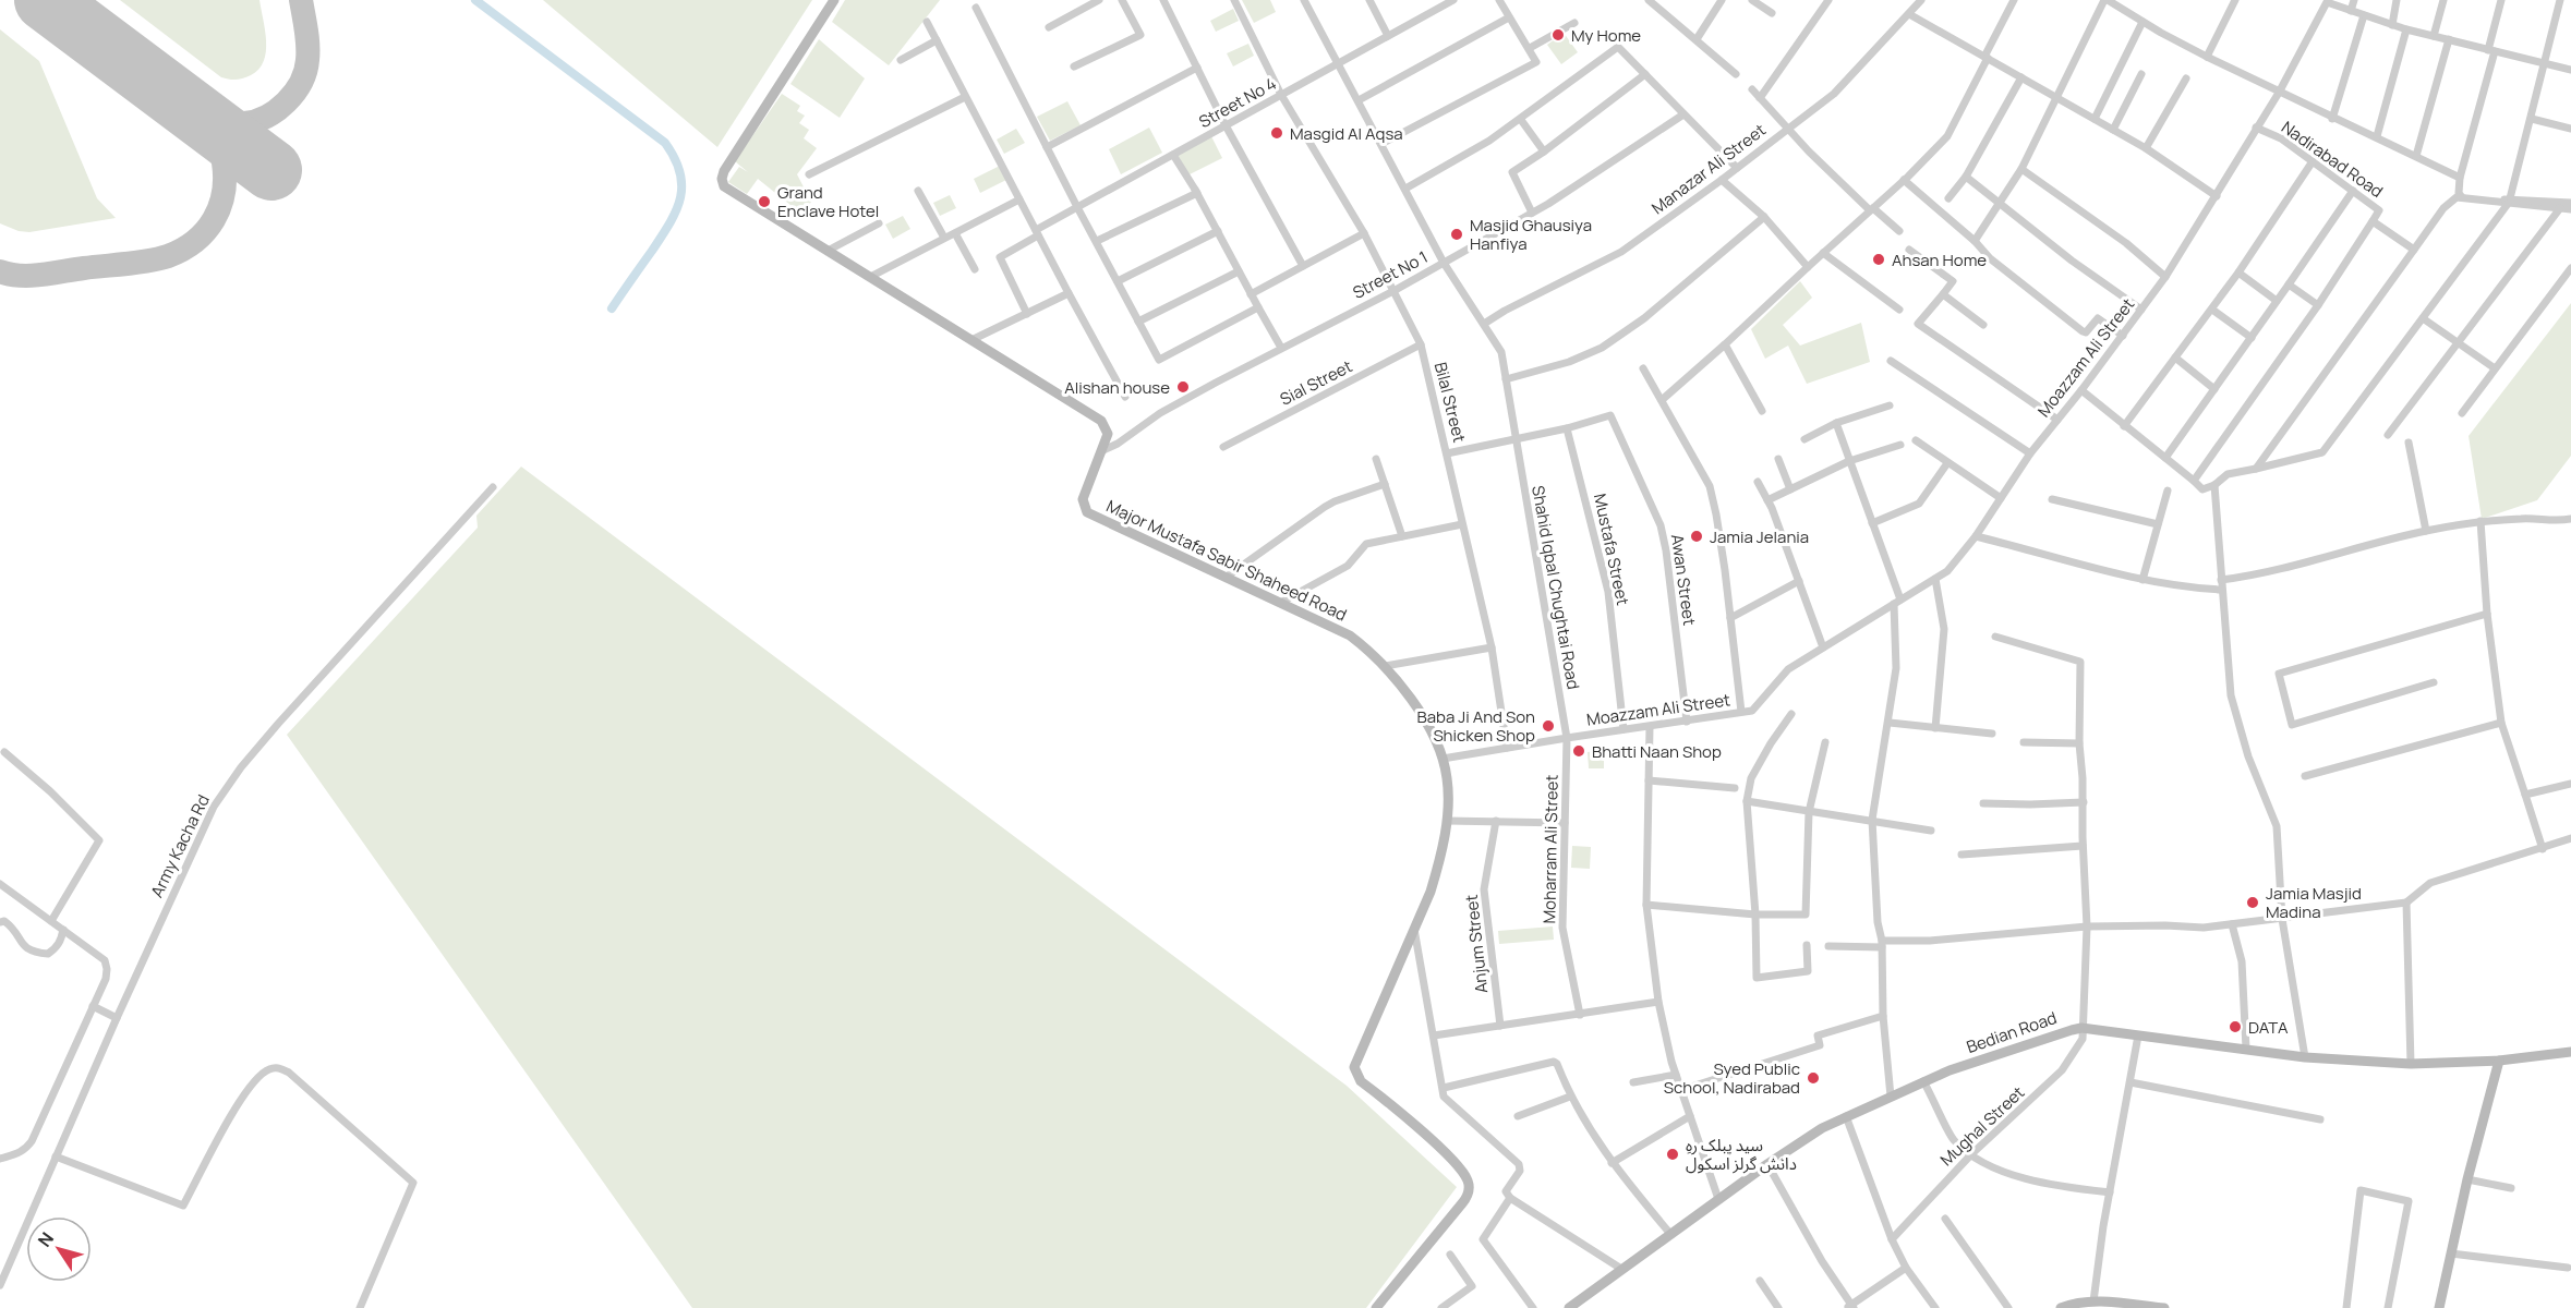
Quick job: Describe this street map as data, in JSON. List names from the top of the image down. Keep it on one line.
{"streets":{"street":["Street No 4","Nadirabad Road","Manazar Ali Street","Street No 1","Moazzam Ali Street","Sial Street","Bilal Street","Mustafa Street","Major Mustafa Sabir Shaheed Road","Awan Street","Shahid Iqbal Chughtai Road","Army Kacha Rd","Moharram Ali Street","Anjum Street","Bedian Road","Mughal Street"]},"crossings":[["Street No 4","Bilal Street"],["Street No 4","Shahid Iqbal Chughtai Road"],["Nadirabad Road","Moazzam Ali Street"],["Manazar Ali Street","Shahid Iqbal Chughtai Road"],["Street No 1","Bilal Street"],["Street No 1","Major Mustafa Sabir Shaheed Road"],["Street No 1","Shahid Iqbal Chughtai Road"],["Moazzam Ali Street","Mustafa Street"],["Moazzam Ali Street","Awan Street"],["Moazzam Ali Street","Shahid Iqbal Chughtai Road"],["Moazzam Ali Street","Moharram Ali Street"],["Sial Street","Bilal Street"],["Mustafa Street","Awan Street"],["Shahid Iqbal Chughtai Road","Moharram Ali Street"],["Bedian Road","Mughal Street"]],"places":["My Home","Masgid Al Aqsa","Grand Enclave Hotel","Masjid Ghausiya Hanfiya","Ahsan Home","Alishan house","Jamia Jelania","Baba Ji And Son Shicken Shop","Bhatti Naan Shop","Jamia Masjid Madina","DATA","Syed Public School, Nadirabad","سید پبلک رہِ دانش گرلز اسکول"],"north":"top left"}
